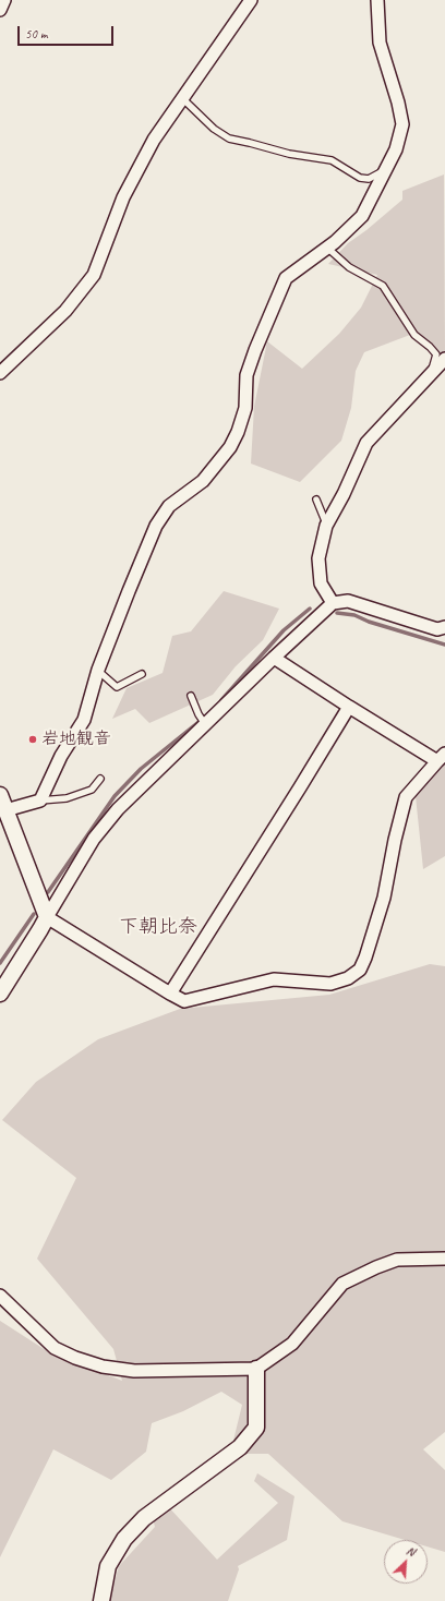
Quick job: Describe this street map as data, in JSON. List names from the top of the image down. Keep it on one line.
{"districts":["下朝比奈"],"places":["岩地観音"],"scale_bar":"50 m","north":"top right"}
